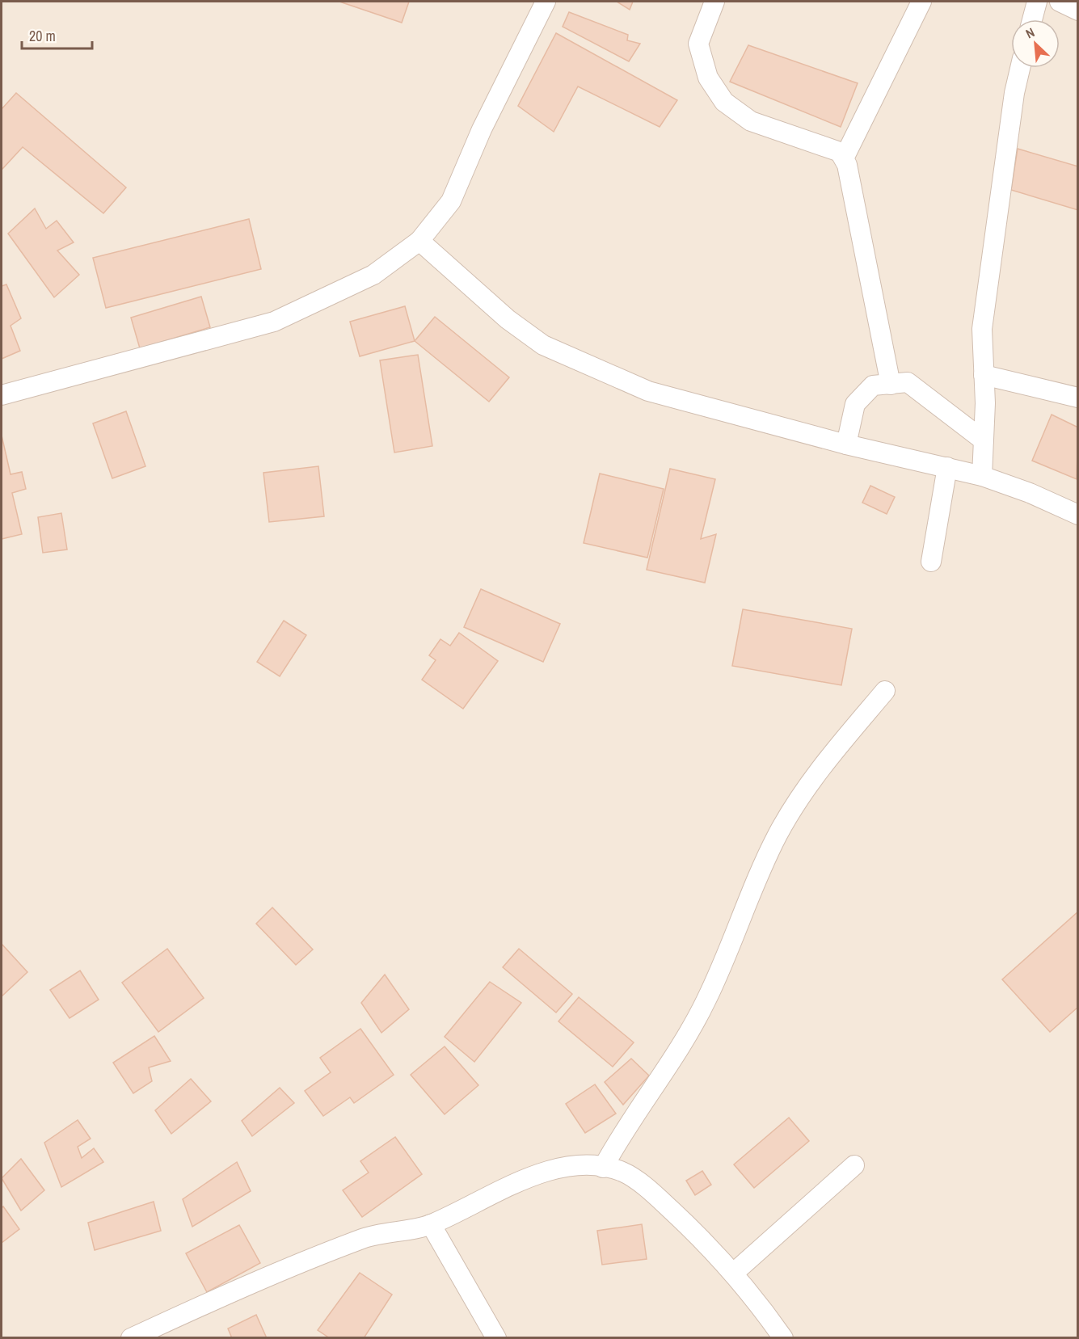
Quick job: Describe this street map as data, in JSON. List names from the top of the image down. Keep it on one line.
{"scale_bar":"20 m","north":"top left"}
